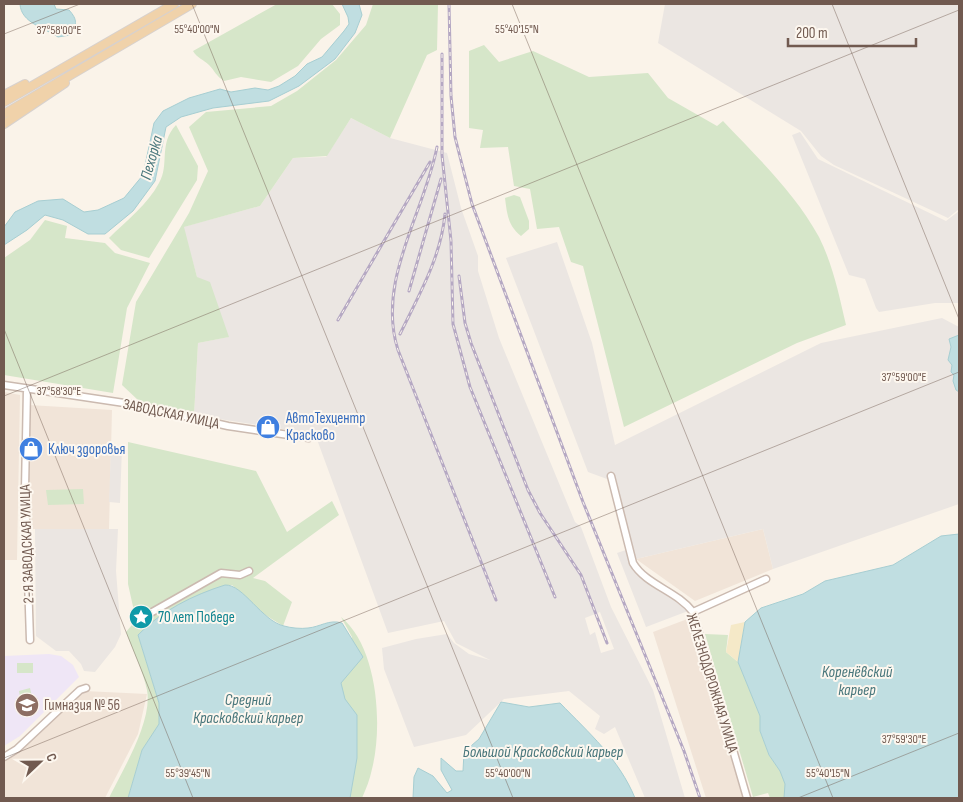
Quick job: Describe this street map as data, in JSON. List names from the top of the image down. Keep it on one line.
{"streets":{"street":["ЗАВОДСКАЯ УЛИЦА","2-Я ЗАВОДСКАЯ УЛИЦА","ЖЕЛЕЗНОДОРОЖНАЯ УЛИЦА"]},"crossings":[["ЗАВОДСКАЯ УЛИЦА","2-Я ЗАВОДСКАЯ УЛИЦА"]],"water":["Пехорка","Коренёвский карьер","Средний Красковский карьер","Большой Красковский карьер"],"places":{"shop":["АвтоТехцентр Красково","Ключ здоровья"],"place":["70 лет Победе"],"school or university":["Гимназия № 56"]},"scale_bar":"200 m","north":"right","coordinates":["55°40'00\"N","55°40'15\"N","37°58'00\"E","37°59'00\"E","37°58'30\"E","37°59'30\"E","55°39'45\"N"]}
